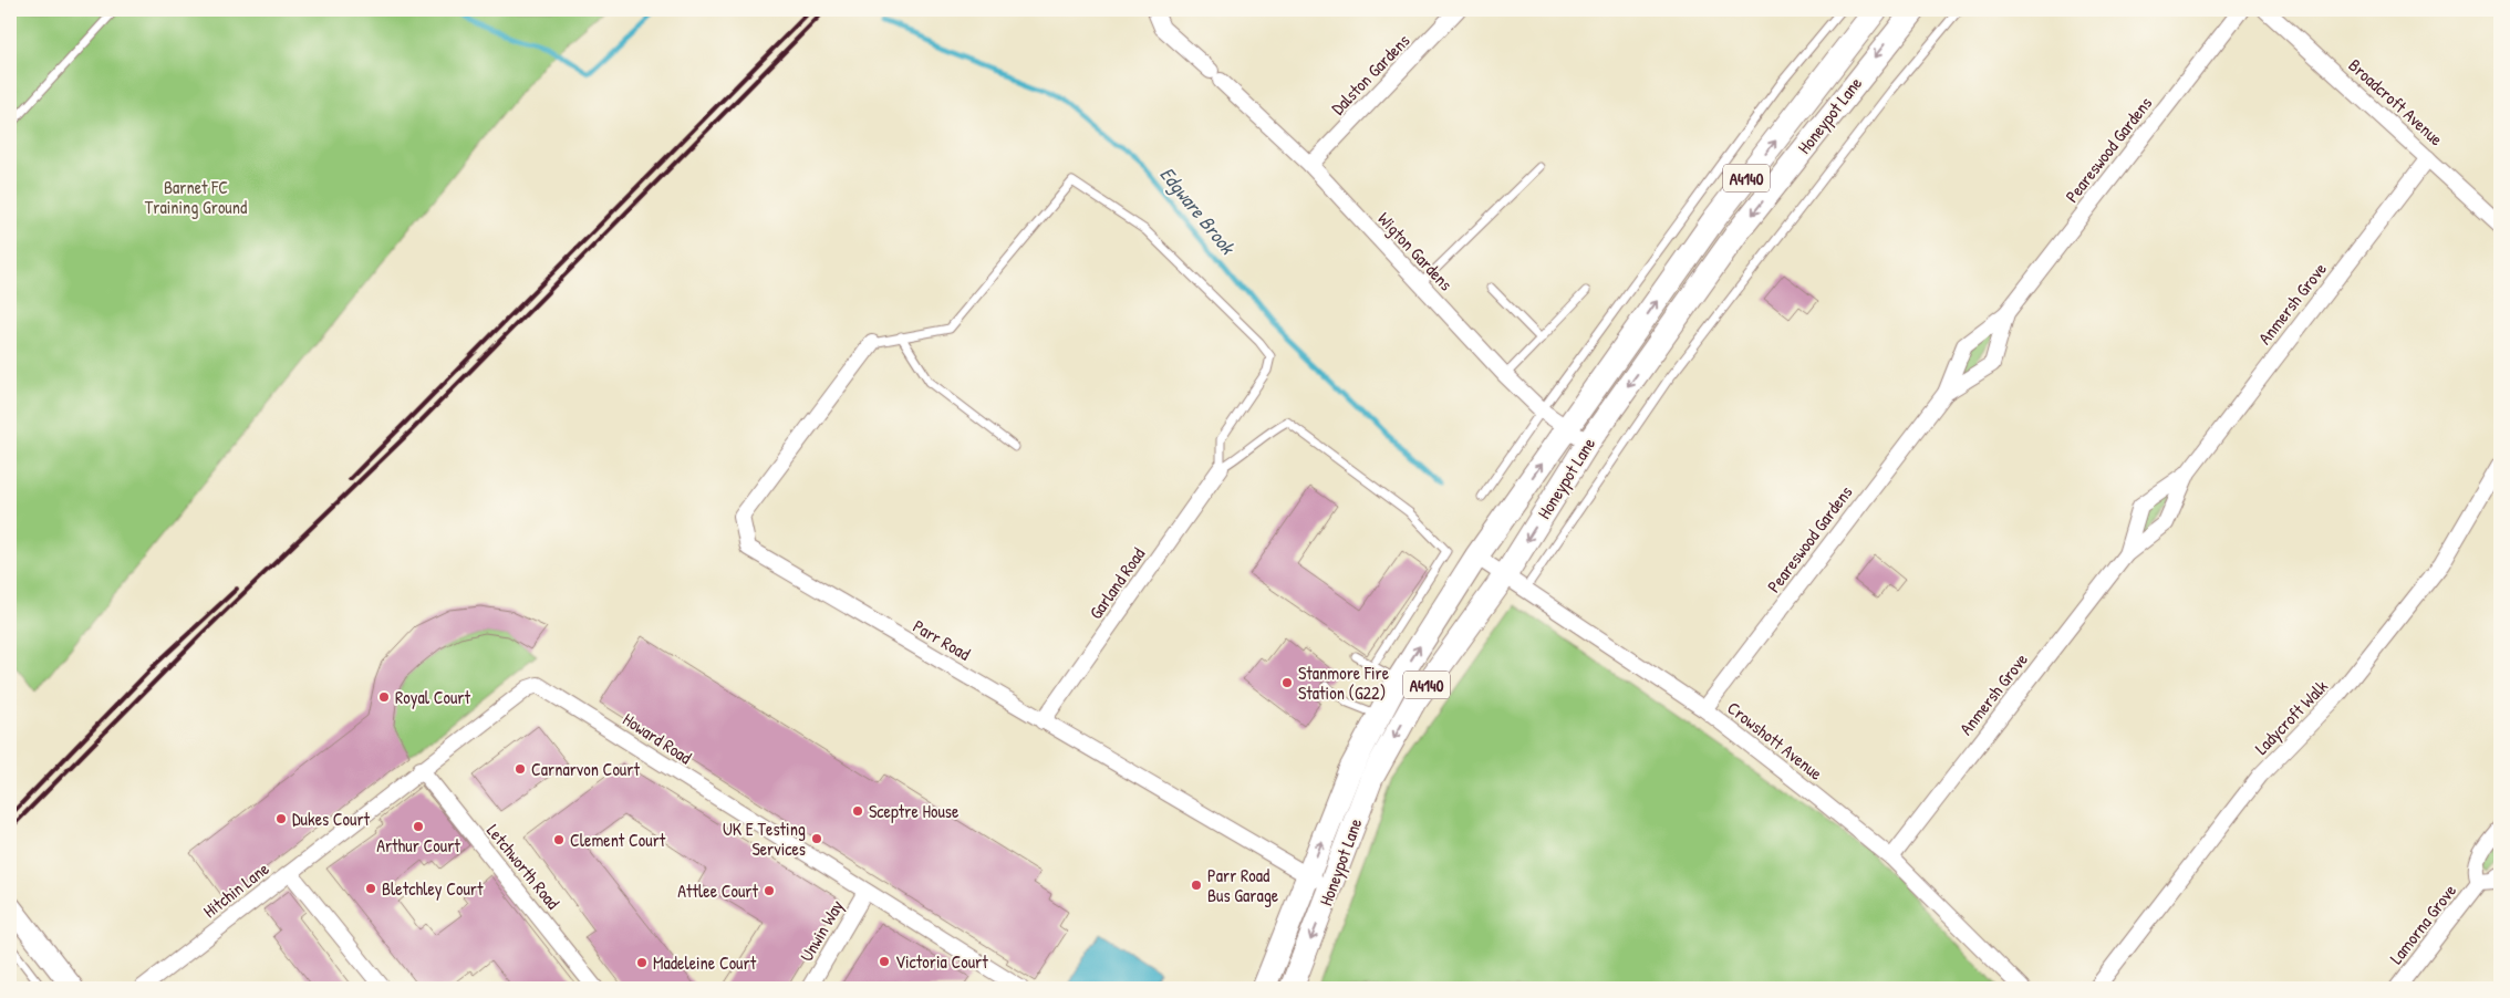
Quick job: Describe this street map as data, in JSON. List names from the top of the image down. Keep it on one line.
{"streets":{"main road":["Honeypot Lane","A4140"],"street":["Dalston Gardens","Broadcroft Avenue","Peareswood Gardens","Wigton Gardens","Anmersh Grove","Garland Road","Parr Road","Ladycroft Walk","Howard Road","Crowshott Avenue","Letchworth Road","Hitchin Lane","Lamorna Grove","Unwin Way"]},"crossings":[["Dalston Gardens","Wigton Gardens"],["Broadcroft Avenue","Anmersh Grove"],["Honeypot Lane","Wigton Gardens"],["Honeypot Lane","Parr Road"],["Honeypot Lane","Crowshott Avenue"],["Peareswood Gardens","Crowshott Avenue"],["Anmersh Grove","Crowshott Avenue"],["Garland Road","Parr Road"],["Howard Road","Letchworth Road"],["Howard Road","Hitchin Lane"],["Howard Road","Unwin Way"]],"water":["Edgware Brook"],"parks":["Barnet FC Training Ground"],"places":["Stanmore Fire Station (G22)","Royal Court","Carnarvon Court","Sceptre House","Dukes Court","Arthur Court","UK E Testing Services","Clement Court","Parr Road Bus Garage","Bletchley Court","Attlee Court","Victoria Court","Madeleine Court"]}
